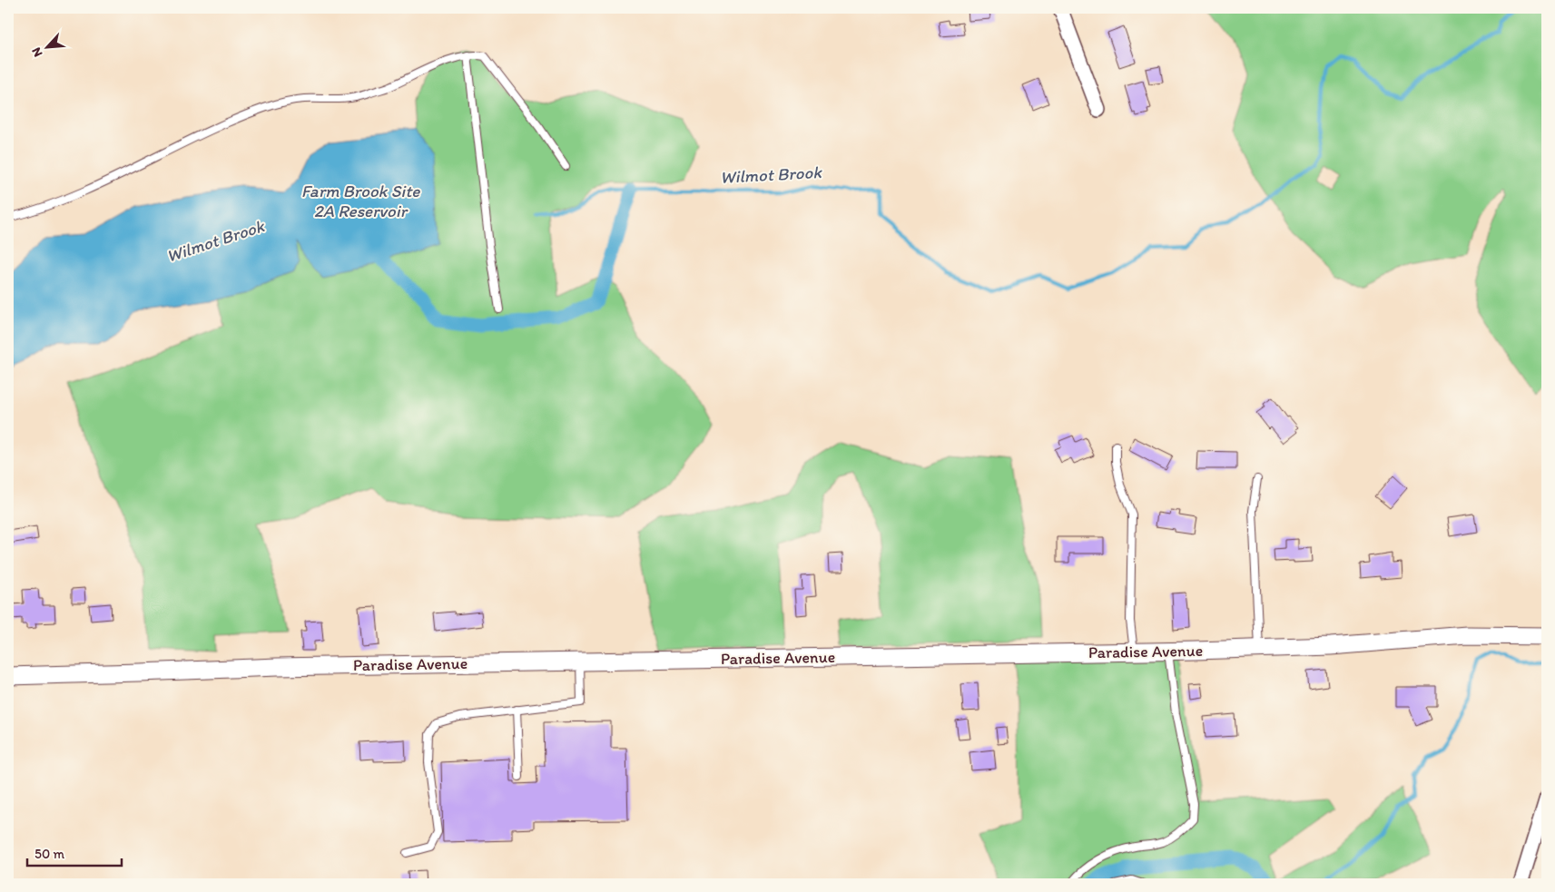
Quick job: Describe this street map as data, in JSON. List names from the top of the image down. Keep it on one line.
{"streets":{"street":["Paradise Avenue"]},"water":["Wilmot Brook","Farm Brook Site 2A Reservoir"],"scale_bar":"50 m","north":"bottom left"}
